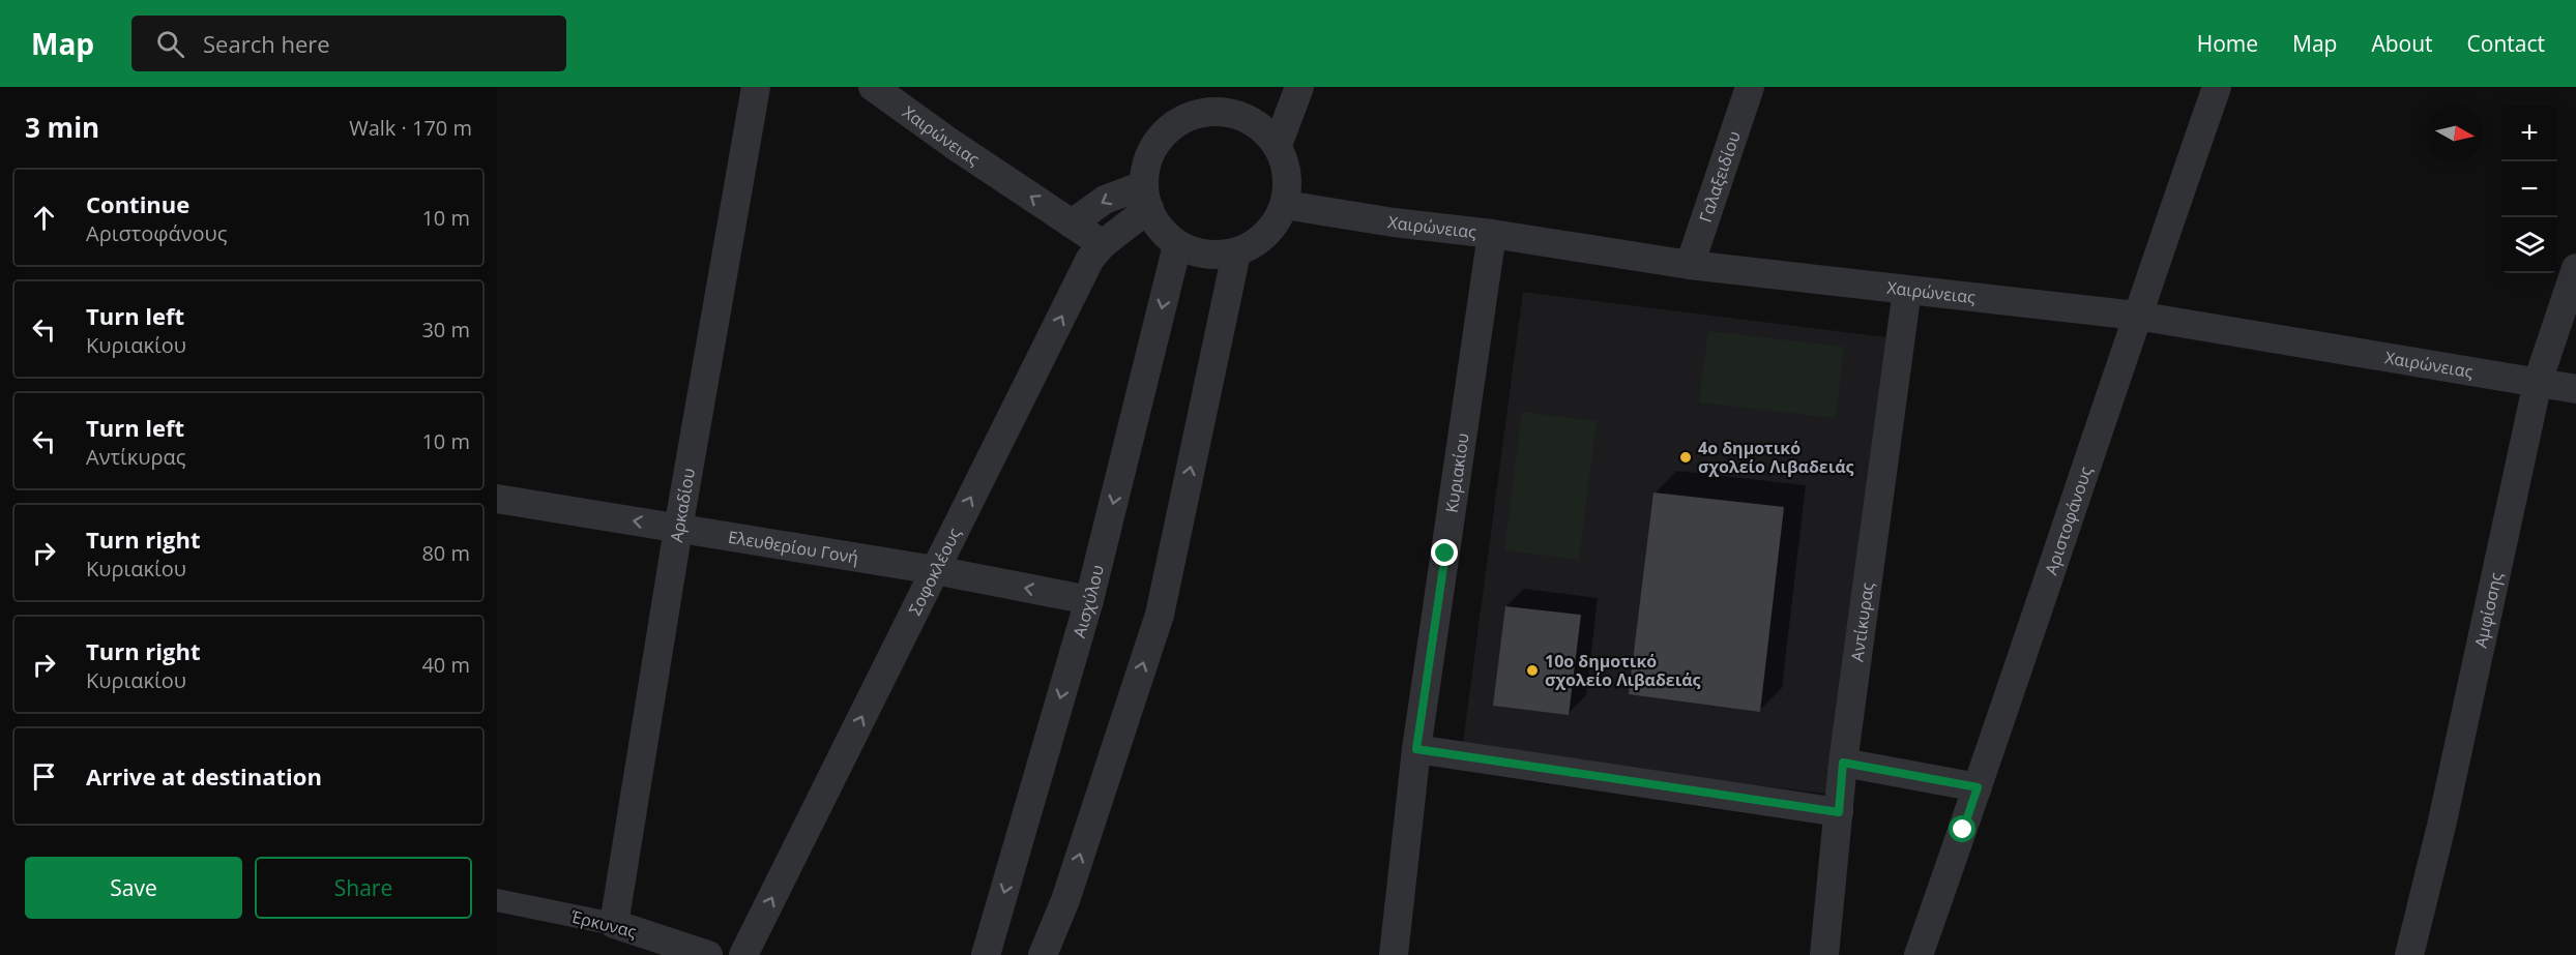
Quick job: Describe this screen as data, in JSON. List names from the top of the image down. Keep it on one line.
{"streets":{"street":["Χαιρώνειας","Γαλαξειδίου","Κυριακίου","Αρκαδίου","Αριστοφάνους","Ελευθερίου Γονή","Σοφοκλέους","Αισχύλου","Αμφίσσης","Αντίκυρας","Έρκυνας"]},"crossings":[["Χαιρώνειας","Γαλαξειδίου"],["Χαιρώνειας","Κυριακίου"],["Χαιρώνειας","Αριστοφάνους"],["Χαιρώνειας","Σοφοκλέους"],["Χαιρώνειας","Αισχύλου"],["Χαιρώνειας","Αμφίσσης"],["Χαιρώνειας","Αντίκυρας"],["Αρκαδίου","Ελευθερίου Γονή"],["Αρκαδίου","Έρκυνας"],["Ελευθερίου Γονή","Σοφοκλέους"],["Ελευθερίου Γονή","Αισχύλου"],["Σοφοκλέους","Αισχύλου"]],"one_way":["Ελευθερίου Γονή"],"places":["4ο δημοτικό σχολείο Λιβαδειάς","10ο δημοτικό σχολείο Λιβαδειάς"],"north":"right","page":{"header":"Map","search":"Search here","nav":["Home","Map","About","Contact"],"heading":["3 min","Walk · 170 m"],"map_buttons":["+","−"],"list":[["Continue","Αριστοφάνους","10 m"],["Turn left","Κυριακίου","30 m"],["Turn left","Αντίκυρας","10 m"],["Turn right","Κυριακίου","80 m"],["Turn right","Κυριακίου","40 m"],"Arrive at destination"],"buttons":["Save","Share"]}}
